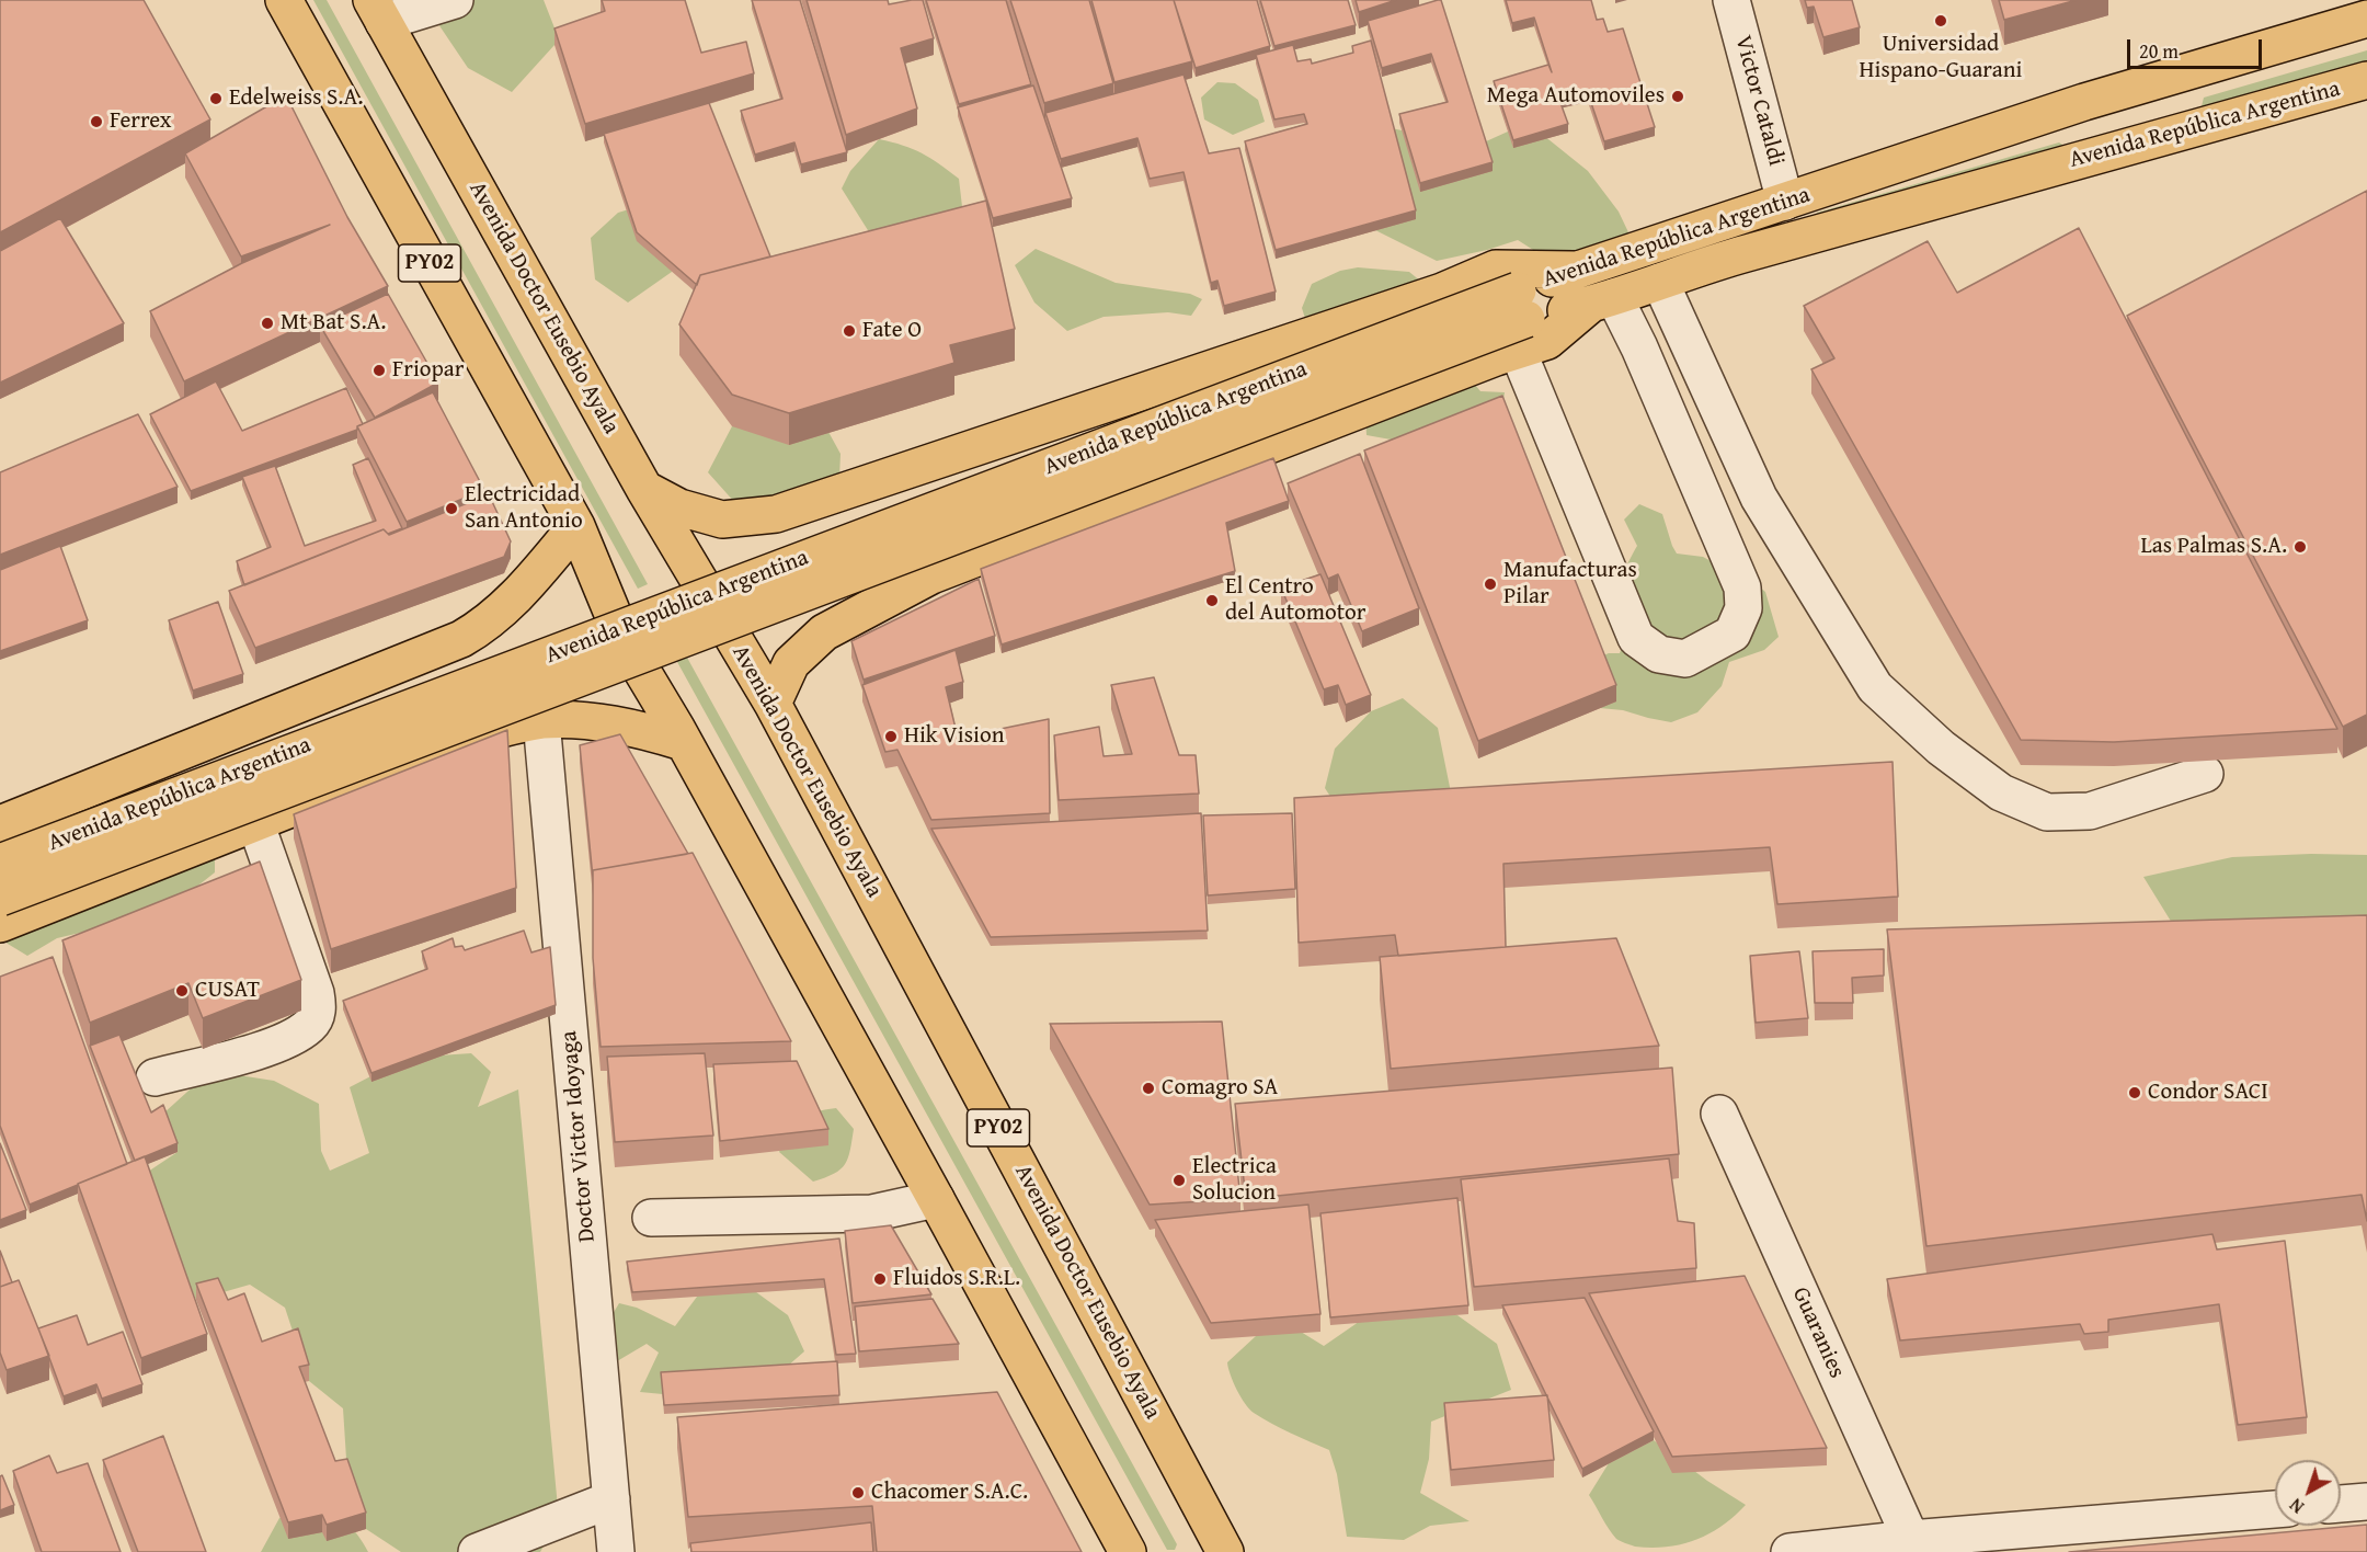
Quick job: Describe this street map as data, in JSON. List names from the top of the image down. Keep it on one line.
{"streets":{"highway":["Avenida República Argentina","PY02","Avenida Doctor Eusebio Ayala"],"street":["Victor Cataldi","Doctor Victor Idoyaga","Guaranies"]},"crossings":[["Victor Cataldi","Avenida República Argentina"]],"places":["Universidad Hispano-Guarani","Mega Automoviles","Edelweiss S.A.","Ferrex","Mt Bat S.A.","Fate O","Friopar","Electricidad San Antonio","Las Palmas S.A.","Manufacturas Pilar","El Centro del Automotor","Hik Vision","CUSAT","Comagro SA","Condor SACI","Electrica Solucion","Fluidos S.R.L.","Chacomer S.A.C."],"scale_bar":"20 m","north":"bottom left"}
